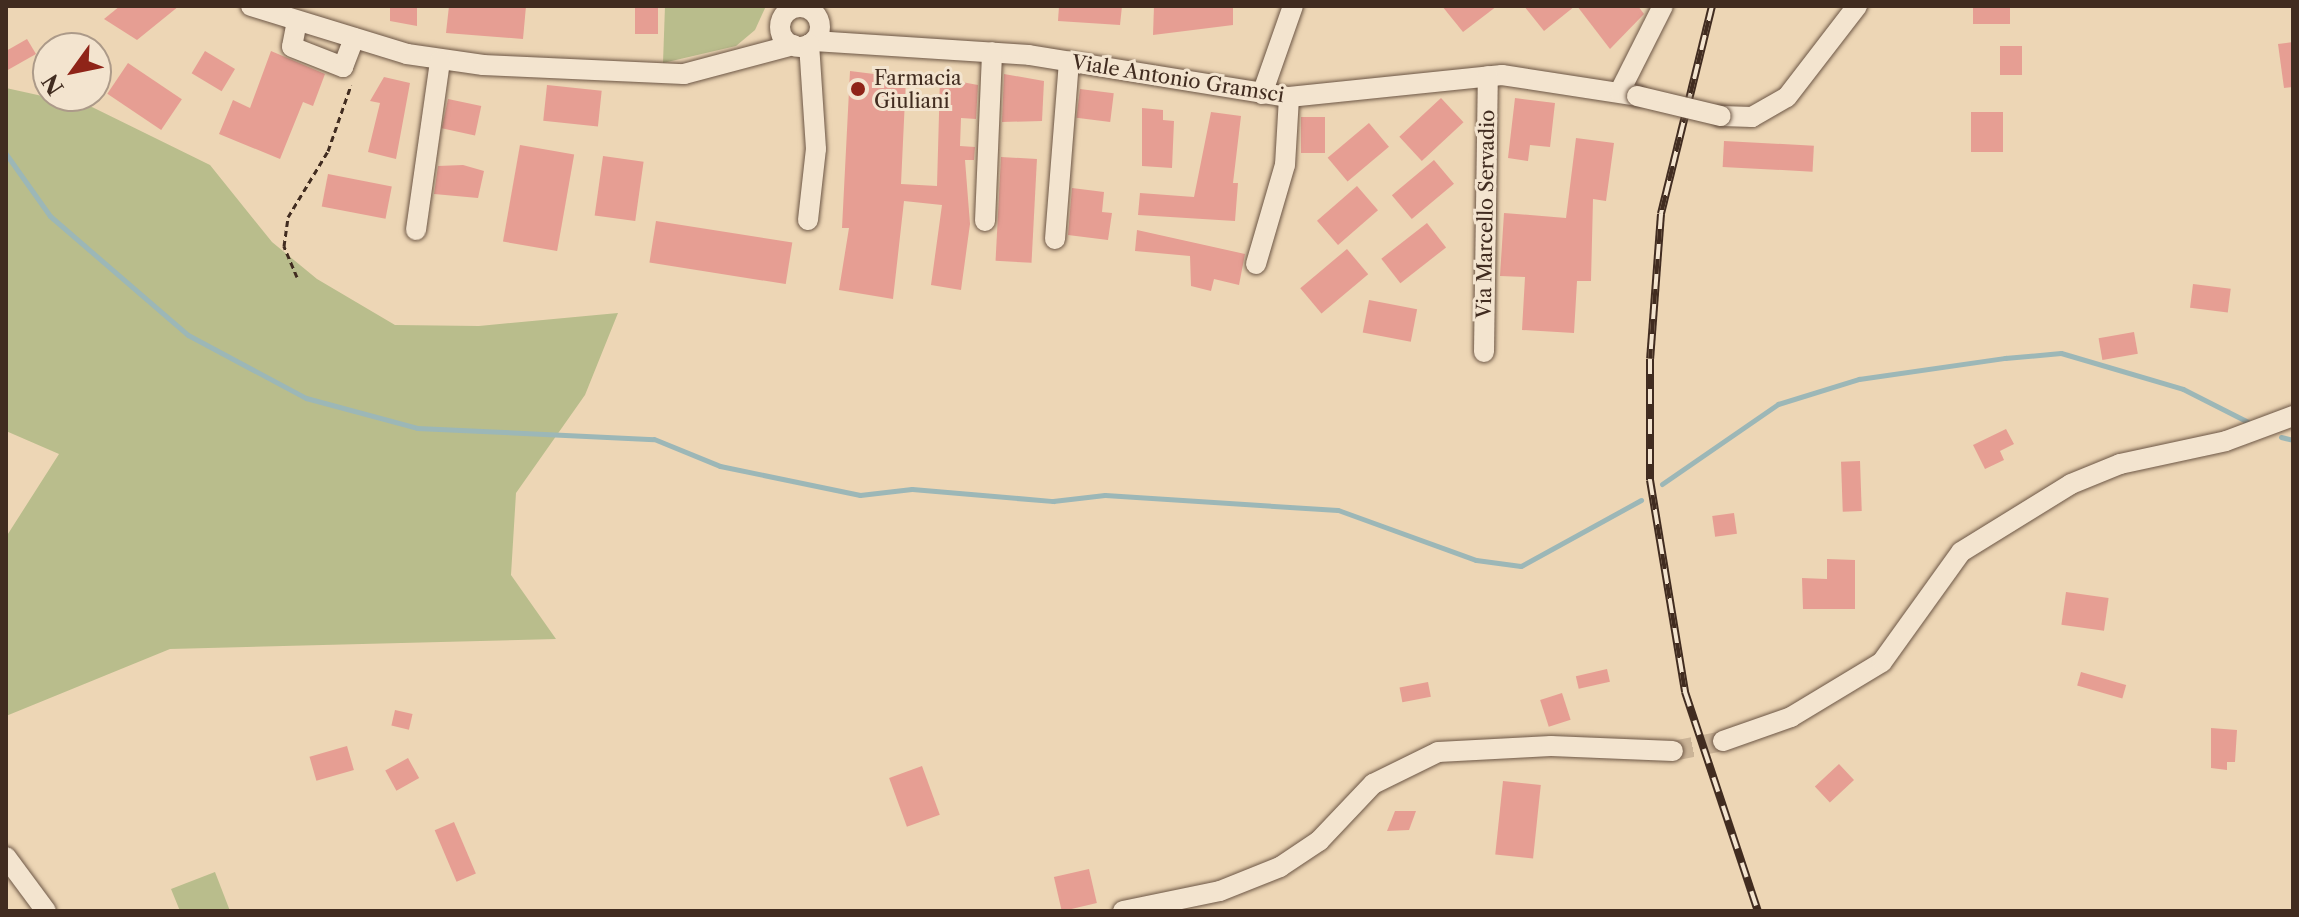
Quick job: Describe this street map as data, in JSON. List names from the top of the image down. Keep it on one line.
{"streets":{"street":["Viale Antonio Gramsci","Via Marcello Servadio"]},"crossings":[["Viale Antonio Gramsci","Via Marcello Servadio"]],"places":["Farmacia Giuliani"],"north":"bottom left"}
